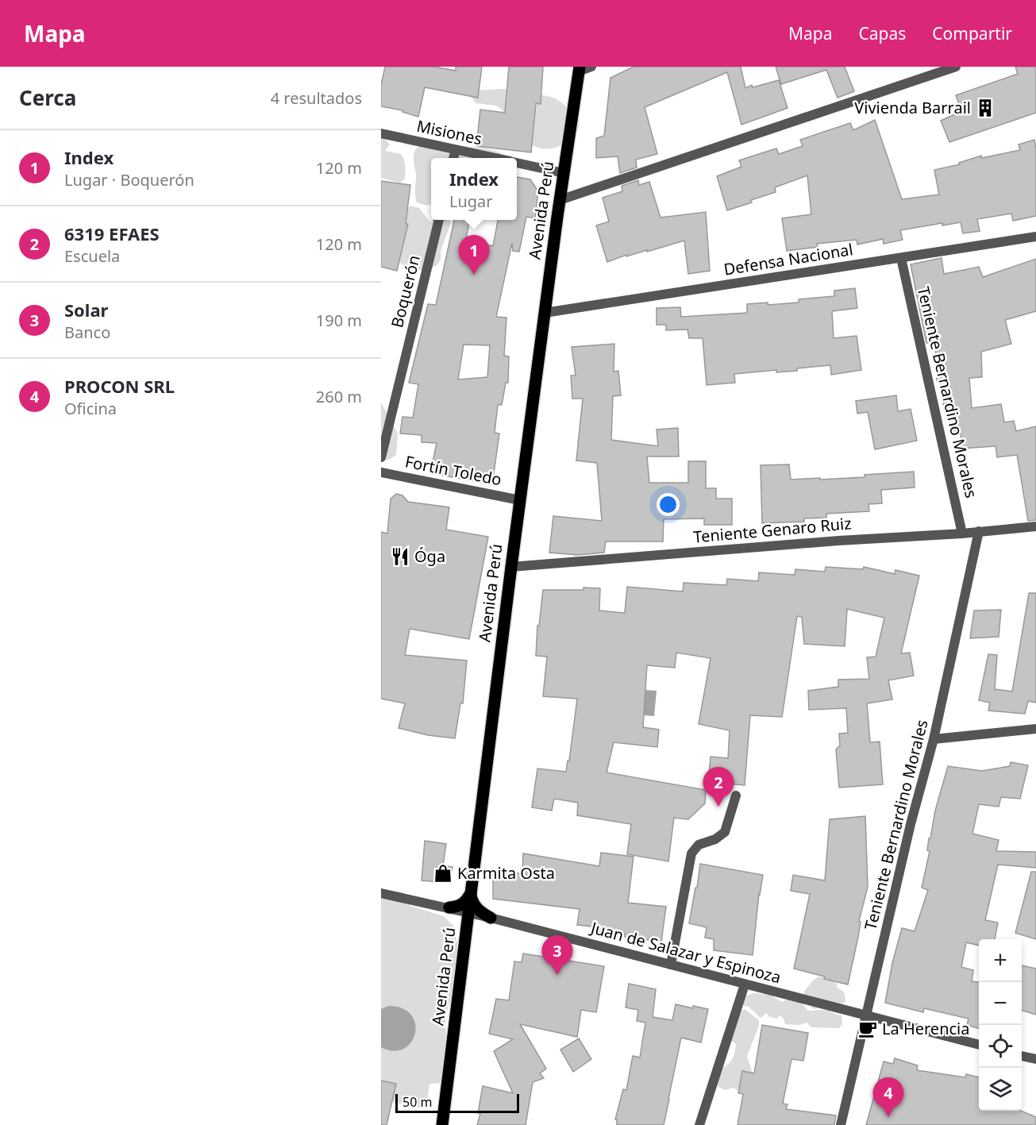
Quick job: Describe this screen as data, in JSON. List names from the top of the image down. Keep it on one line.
{"streets":{"main road":["Avenida Perú"],"street":["Misiones","Defensa Nacional","Boquerón","Teniente Bernardino Morales","Fortín Toledo","Teniente Genaro Ruiz","Juan de Salazar y Espinoza"]},"crossings":[["Misiones","Avenida Perú"],["Avenida Perú","Defensa Nacional"],["Avenida Perú","Fortín Toledo"],["Avenida Perú","Teniente Genaro Ruiz"],["Avenida Perú","Juan de Salazar y Espinoza"],["Defensa Nacional","Teniente Bernardino Morales"],["Teniente Bernardino Morales","Teniente Genaro Ruiz"],["Teniente Bernardino Morales","Juan de Salazar y Espinoza"]],"places":{"building":["Vivienda Barrail"],"restaurant":["Óga"],"shop":["Karmita Osta"],"cafe":["La Herencia"]},"scale_bar":"50 m","page":{"header":"Mapa","nav":["Mapa","Capas","Compartir"],"heading":["Cerca","4 resultados"],"list":[{"mark":"1","name":"Index","note":"Lugar · Boquerón","value":"120 m"},{"mark":"2","name":"6319 EFAES","note":"Escuela","value":"120 m"},{"mark":"3","name":"Solar","note":"Banco","value":"190 m"},{"mark":"4","name":"PROCON SRL","note":"Oficina","value":"260 m"}],"popup":["Index","Lugar"],"pins":["1","2","3","4"],"map_buttons":["+","−"],"scale":"50 m"}}
